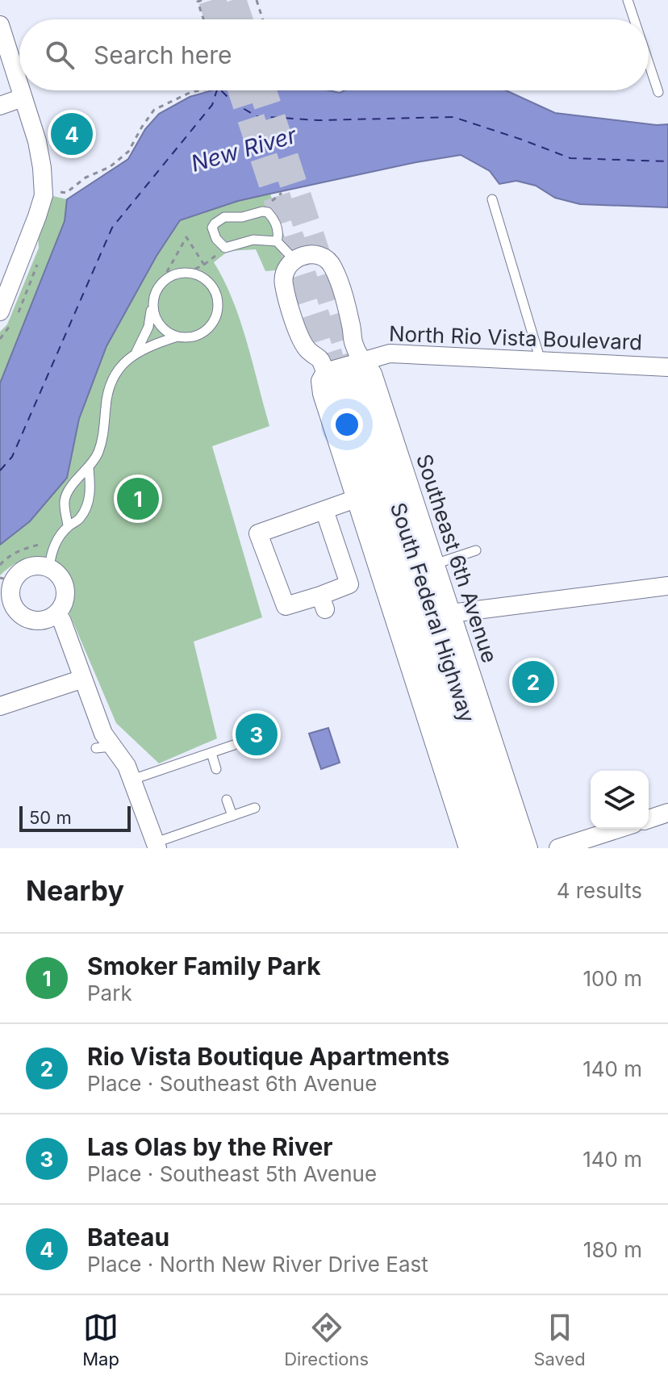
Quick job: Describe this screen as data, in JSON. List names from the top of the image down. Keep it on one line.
{"streets":{"main road":["South Federal Highway"],"street":["North Rio Vista Boulevard","Southeast 6th Avenue"]},"crossings":[["North Rio Vista Boulevard","Southeast 6th Avenue"],["North Rio Vista Boulevard","South Federal Highway"],["Southeast 6th Avenue","South Federal Highway"]],"water":["New River"],"scale_bar":"50 m","page":{"search":"Search here","pins":["4","1","2","3"],"scale":"50 m","heading":["Nearby","4 results"],"list":[{"mark":"1","name":"Smoker Family Park","note":"Park","value":"100 m"},{"mark":"2","name":"Rio Vista Boutique Apartments","note":"Place · Southeast 6th Avenue","value":"140 m"},{"mark":"3","name":"Las Olas by the River","note":"Place · Southeast 5th Avenue","value":"140 m"},{"mark":"4","name":"Bateau","note":"Place · North New River Drive East","value":"180 m"}],"nav":["Map","Directions","Saved"]}}
